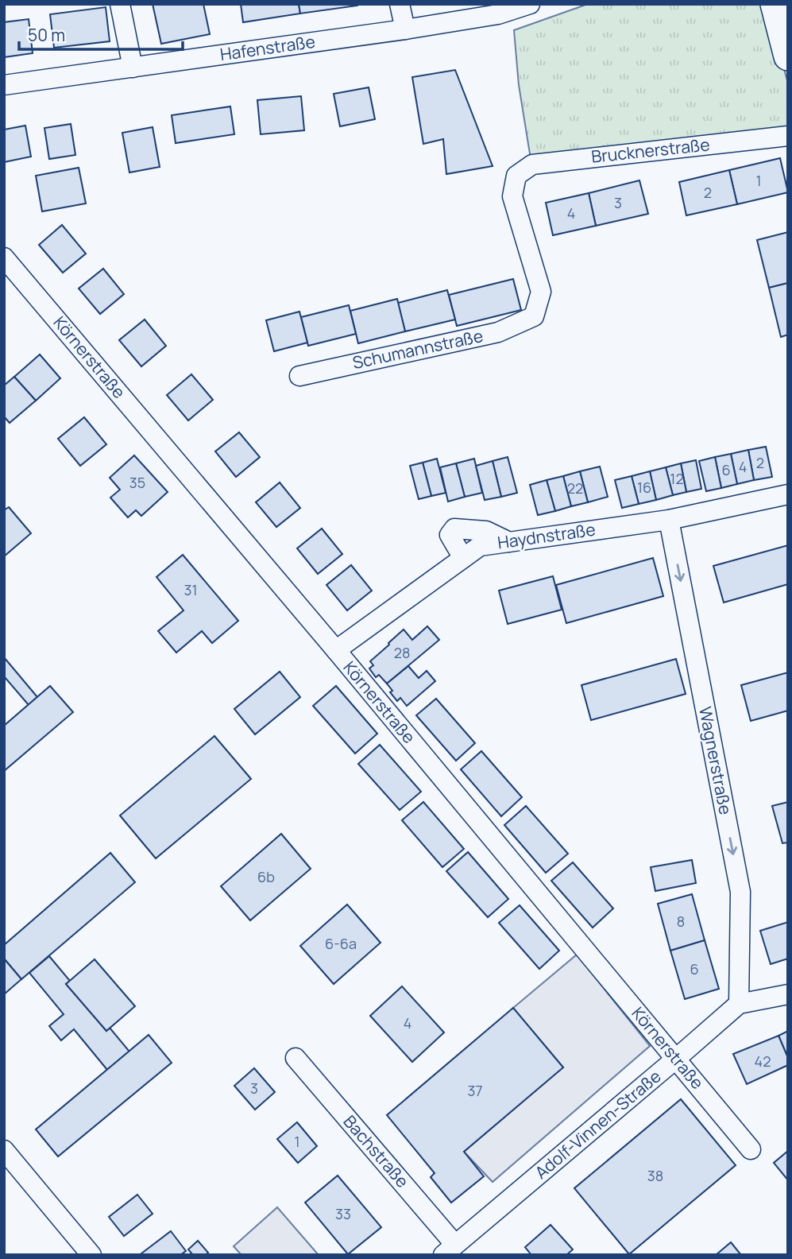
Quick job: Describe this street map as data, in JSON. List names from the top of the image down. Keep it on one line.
{"streets":{"street":["Hafenstraße","Brucknerstraße","Schumannstraße","Körnerstraße","Haydnstraße","Wagnerstraße","Adolf-Vinnen-Straße","Bachstraße"]},"crossings":[["Brucknerstraße","Schumannstraße"],["Körnerstraße","Haydnstraße"],["Körnerstraße","Adolf-Vinnen-Straße"],["Haydnstraße","Wagnerstraße"],["Wagnerstraße","Adolf-Vinnen-Straße"],["Adolf-Vinnen-Straße","Bachstraße"]],"one_way":["Wagnerstraße"],"house_numbers":["1","2","3","4","2","4","6","12","35","16","22","31","28","6b","8","6-6a","6","4","42","3","37","1","38","33"],"scale_bar":"50 m"}
